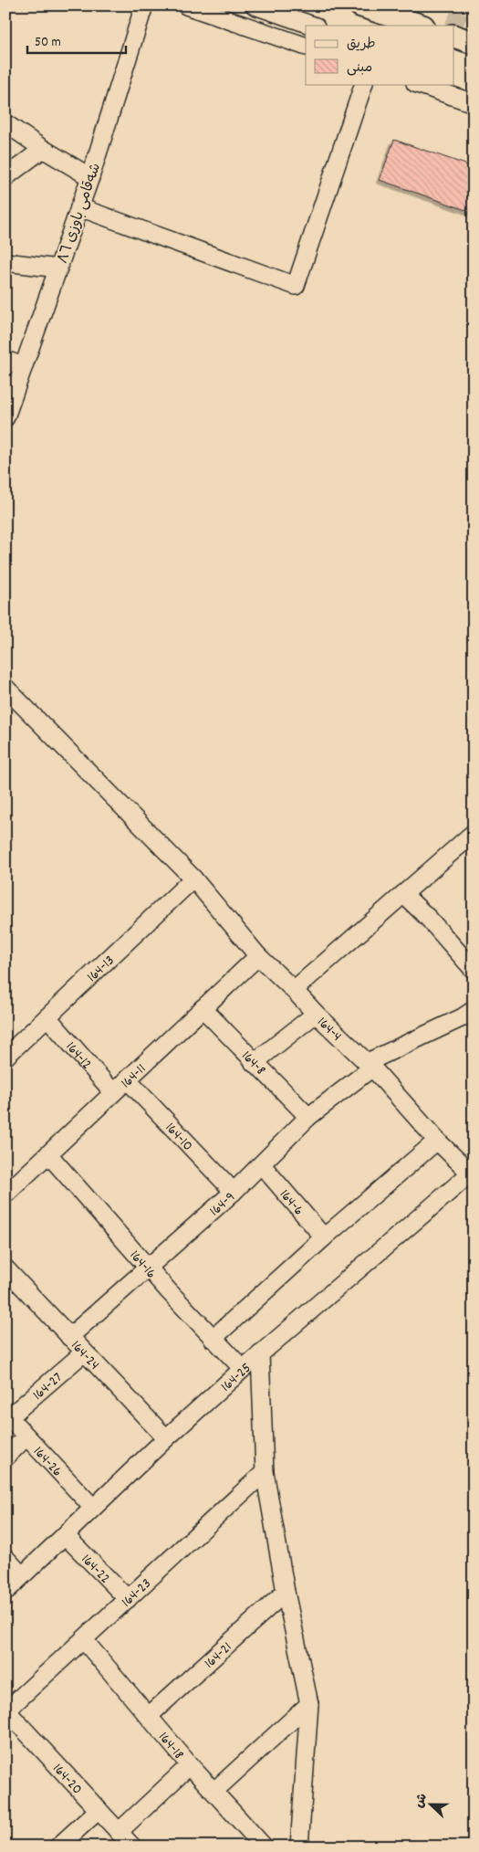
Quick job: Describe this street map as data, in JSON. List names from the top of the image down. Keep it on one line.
{"streets":{"street":["شەقامی باوزی ٨٦","164-13","164-4","164-12","164-8","164-11","164-10","164-6","164-9","164-16","164-24","164-25","164-27","164-26","164-22","164-23","164-21","164-18","164-20"]},"crossings":[["164-13","164-4"],["164-13","164-12"],["164-4","164-11"],["164-4","164-9"],["164-4","164-25"],["164-12","164-11"],["164-8","164-11"],["164-8","164-9"],["164-11","164-10"],["164-11","164-16"],["164-10","164-9"],["164-6","164-9"],["164-9","164-16"],["164-9","164-24"],["164-16","164-25"],["164-24","164-25"],["164-24","164-27"],["164-25","164-26"],["164-25","164-22"],["164-27","164-26"],["164-22","164-23"],["164-23","164-18"],["164-23","164-20"],["164-21","164-18"]],"legend":["طريق","مبنى"],"scale_bar":"50 m","north":"left"}
